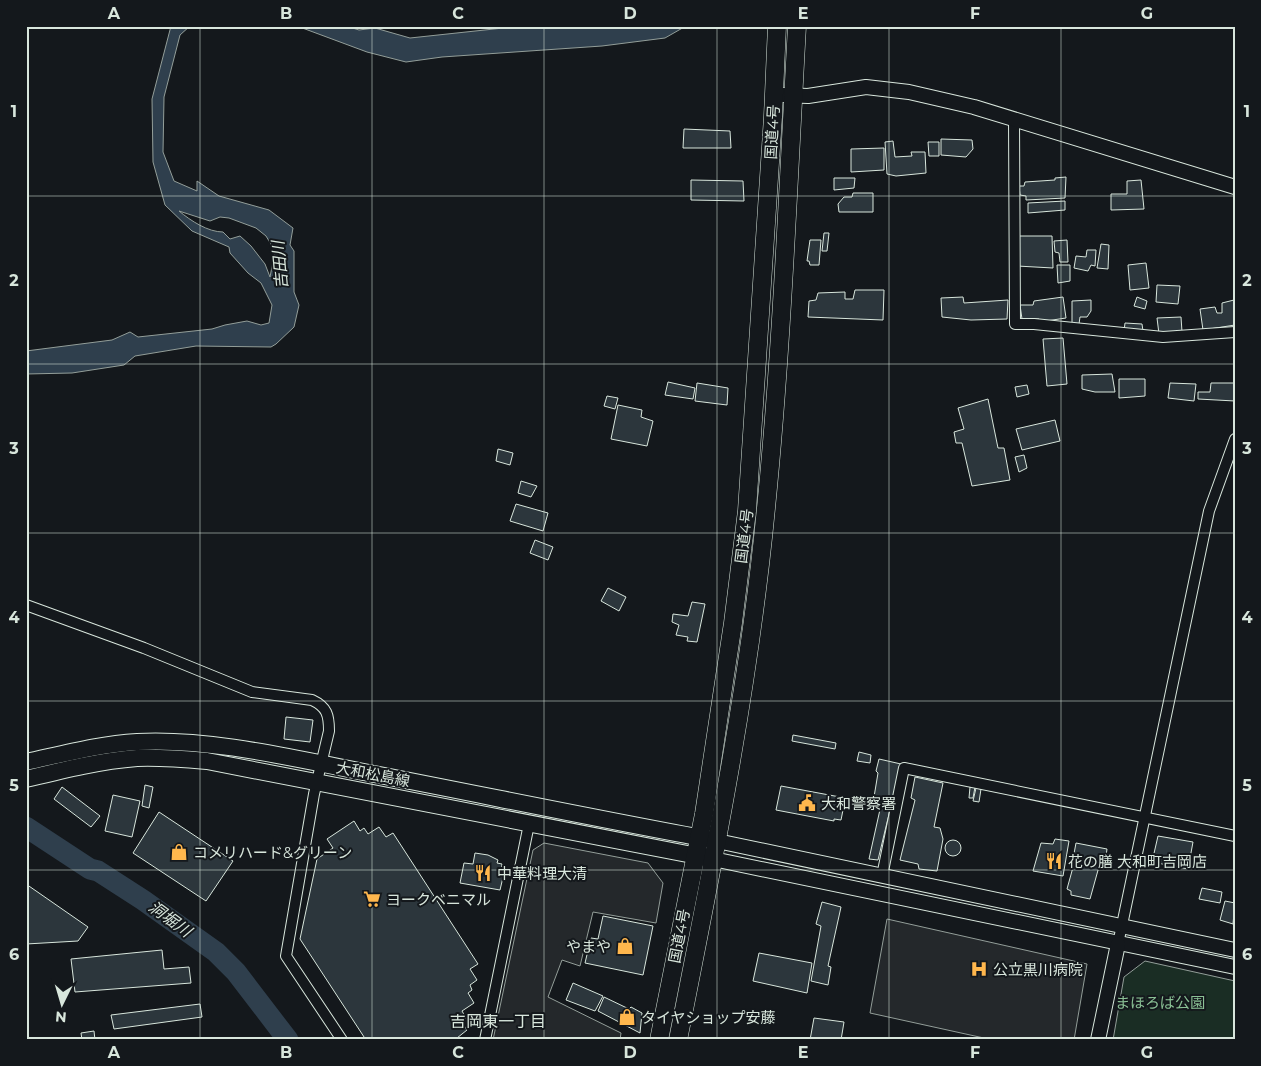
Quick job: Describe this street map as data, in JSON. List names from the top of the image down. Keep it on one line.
{"streets":{"highway":["国道4号"],"main road":["大和松島線"]},"crossings":[["国道4号","大和松島線"]],"districts":["吉岡東一丁目"],"water":["吉田川","洞堀川"],"parks":["まほろば公園"],"places":{"public building":["大和警察署"],"shop":["コメリハード&グリーン","やまや","タイヤショップ安藤"],"restaurant":["花の膳 大和町吉岡店","中華料理大清"],"supermarket":["ヨークベニマル"],"hospital":["公立黒川病院"]},"north":"bottom","grid":{"columns":["A","B","C","D","E","F","G"],"rows":["1","2","3","4","5","6"]}}
